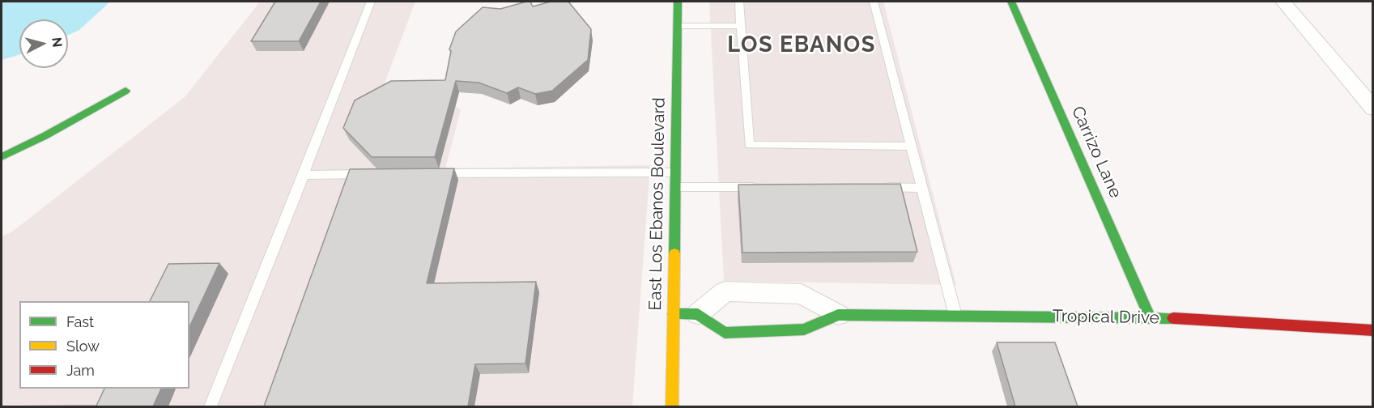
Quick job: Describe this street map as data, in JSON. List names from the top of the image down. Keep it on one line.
{"streets":{"street":["Carrizo Lane","East Los Ebanos Boulevard","Tropical Drive"]},"crossings":[["Carrizo Lane","Tropical Drive"]],"districts":["LOS EBANOS"],"legend":["Fast","Slow","Jam"],"north":"right"}
